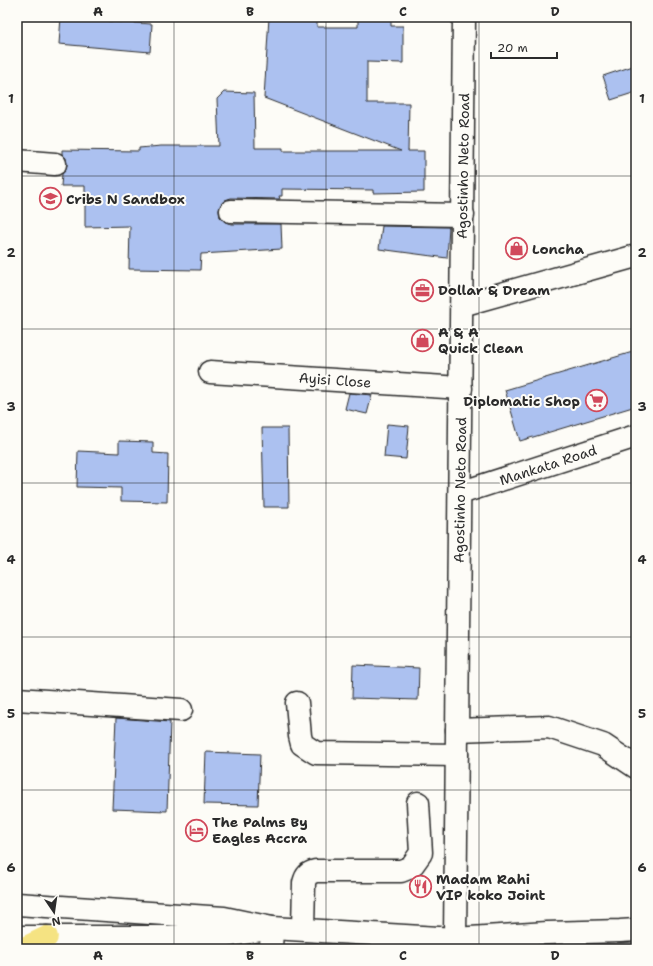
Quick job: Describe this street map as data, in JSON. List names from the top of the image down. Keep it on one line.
{"streets":{"street":["Agostinho Neto Road","Ayisi Close","Mankata Road"]},"crossings":[["Agostinho Neto Road","Ayisi Close"],["Agostinho Neto Road","Mankata Road"]],"places":{"school or university":["Cribs N Sandbox"],"shop":["Loncha","A & A Quick Clean"],"office":["Dollar & Dream"],"supermarket":["Diplomatic Shop"],"hotel":["The Palms By Eagles Accra"],"restaurant":["Madam Rahi VIP koko Joint"]},"scale_bar":"20 m","north":"bottom","grid":{"columns":["A","B","C","D"],"rows":["1","2","3","4","5","6"]}}
